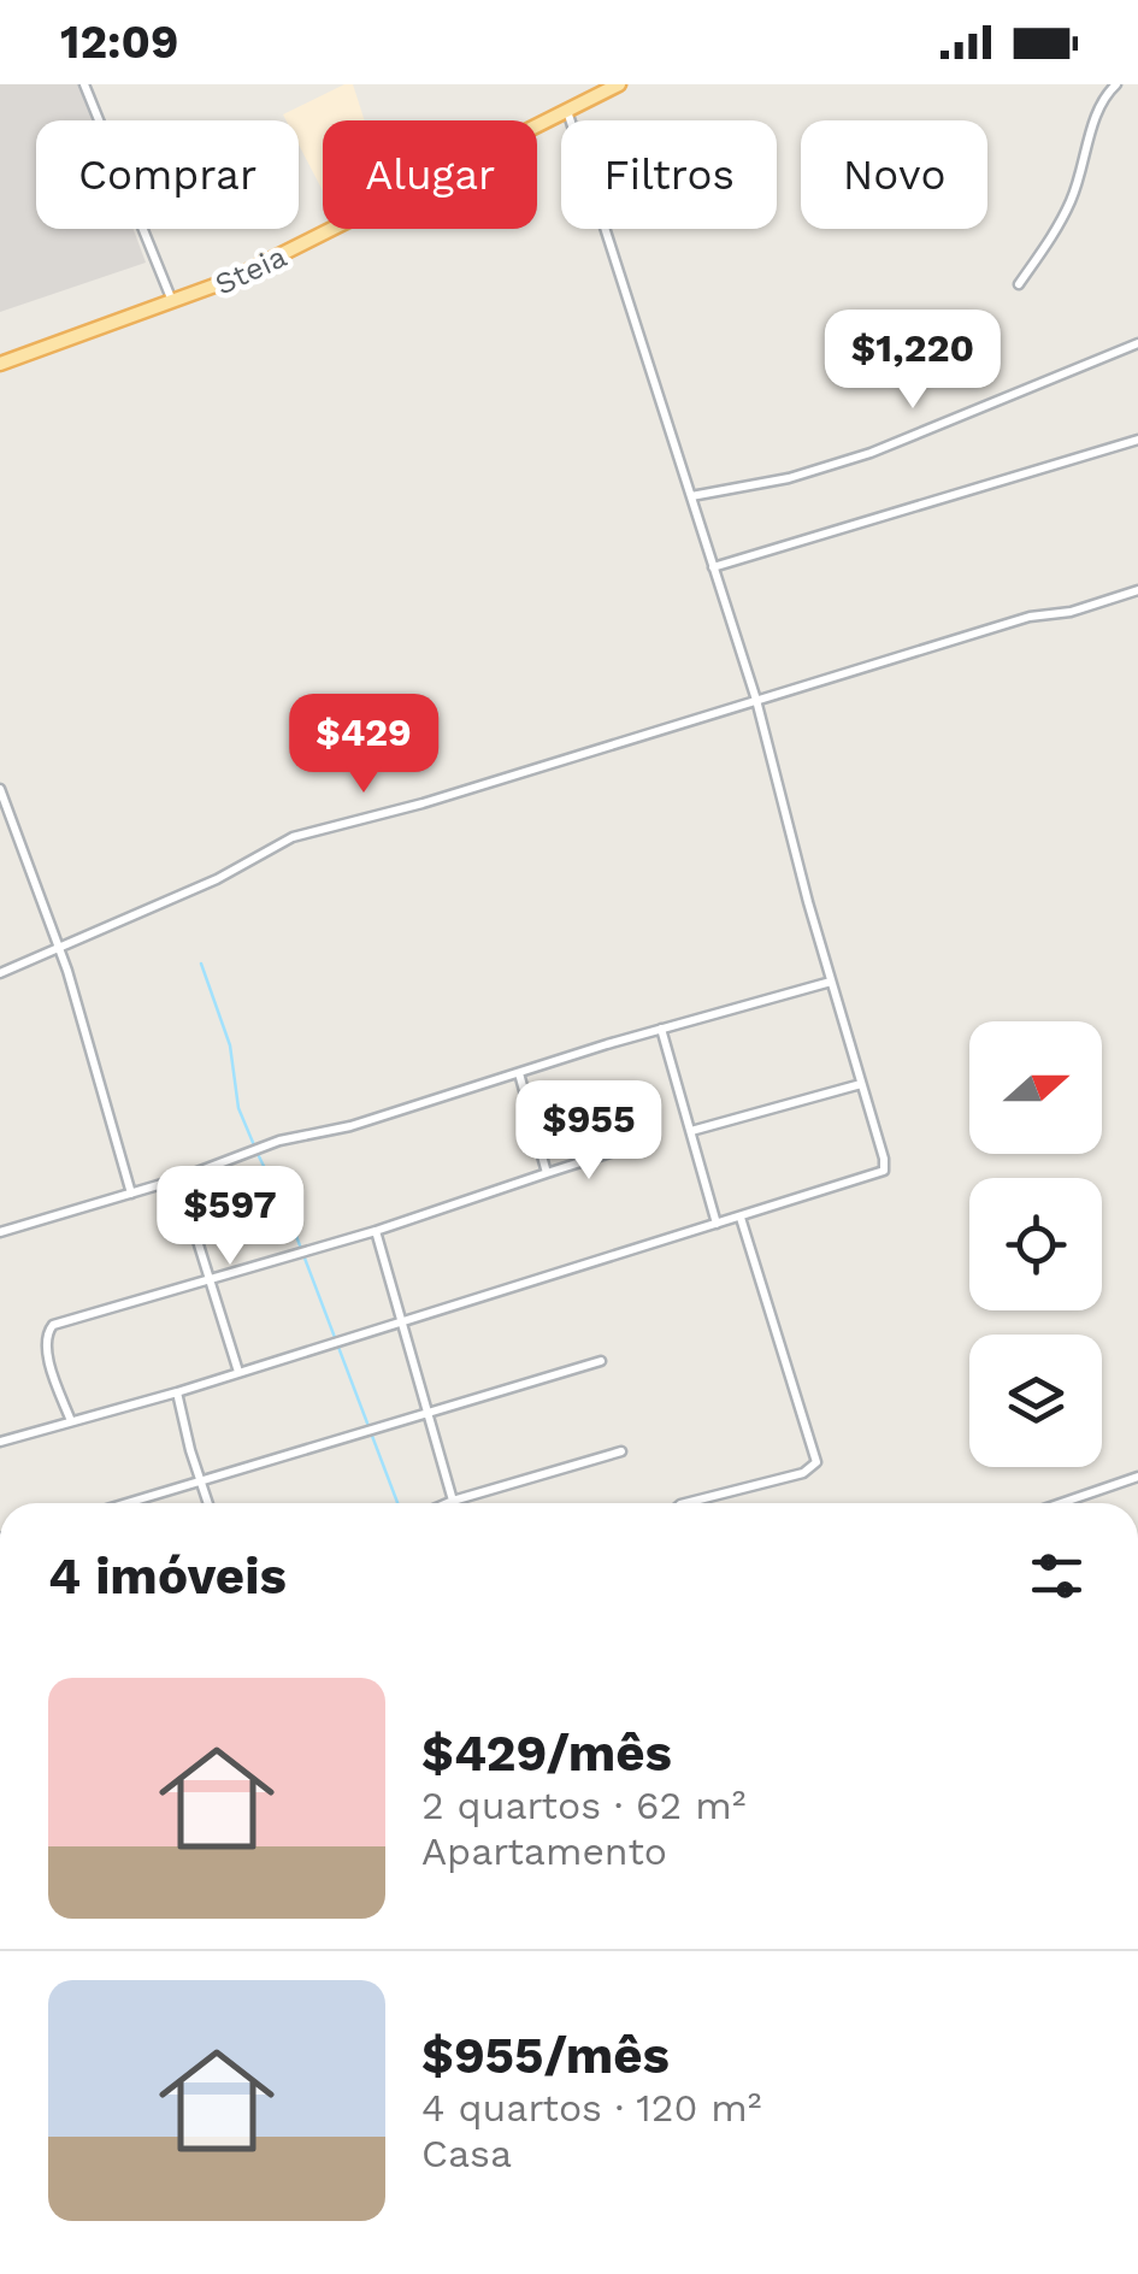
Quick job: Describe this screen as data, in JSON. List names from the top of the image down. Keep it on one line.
{"streets":{"main road":["Steia"]},"north":"right","page":{"status":"12:09","chip":["Comprar","Alugar","Filtros","Novo"],"price":["$1,220","$429","$955","$597"],"heading":"4 imóveis","list":[{"name":"$429/mês","note":"2 quartos · 62 m² · Apartamento"},{"name":"$955/mês","note":"4 quartos · 120 m² · Casa"}]}}
